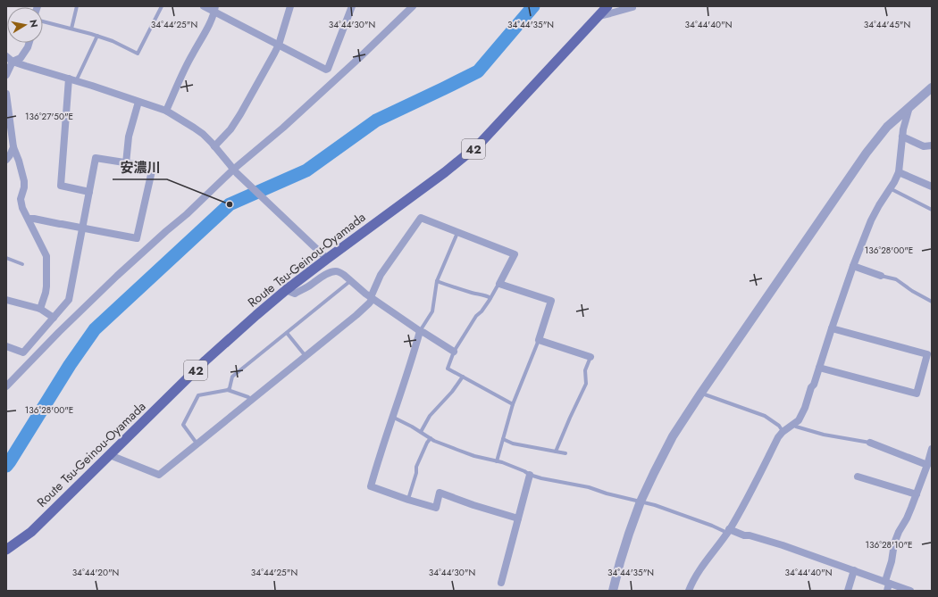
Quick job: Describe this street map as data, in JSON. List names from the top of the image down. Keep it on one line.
{"streets":{"main road":["42","Route Tsu-Geinou-Oyamada"]},"places":["安濃川"],"north":"right","coordinates":["34°44'25\"N","34°44'30\"N","34°44'35\"N","34°44'40\"N","34°44'45\"N","136°27'50\"E","136°28'00\"E","136°28'10\"E","34°44'20\"N"]}
